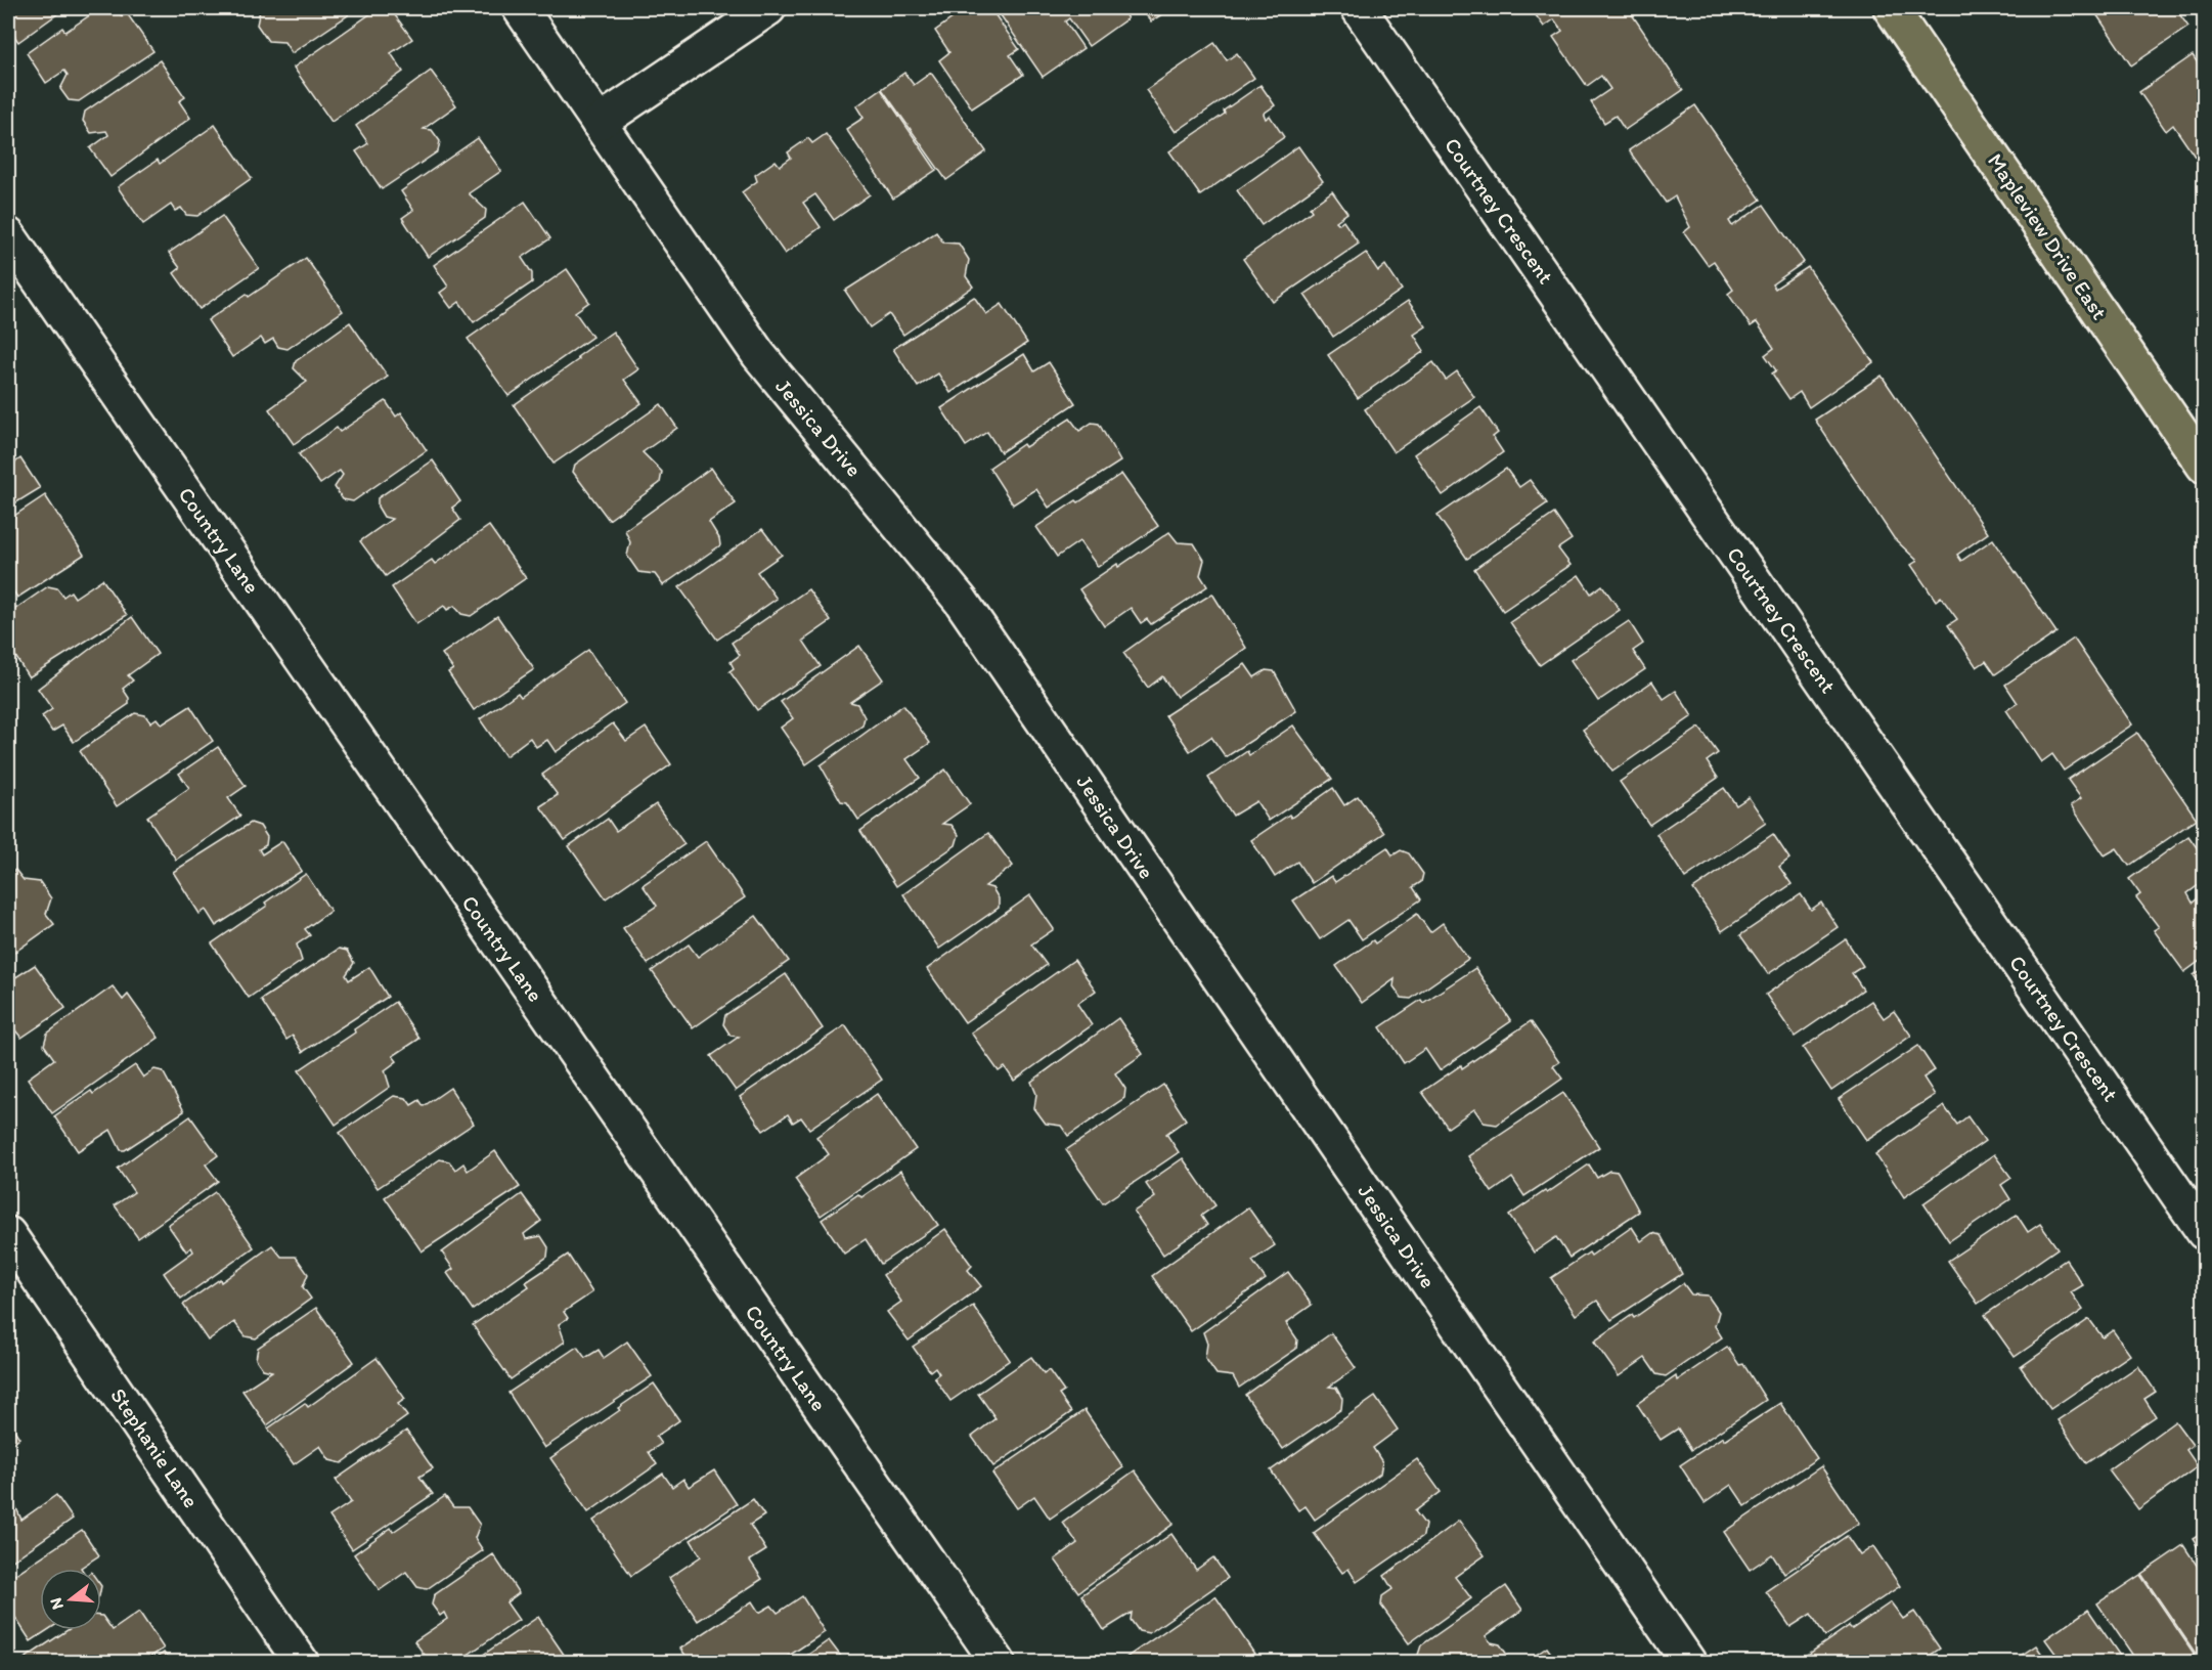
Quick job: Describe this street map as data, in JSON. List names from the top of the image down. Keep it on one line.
{"streets":{"main road":["Mapleview Drive East"],"street":["Courtney Crescent","Jessica Drive","Country Lane","Stephanie Lane"]},"north":"left"}
